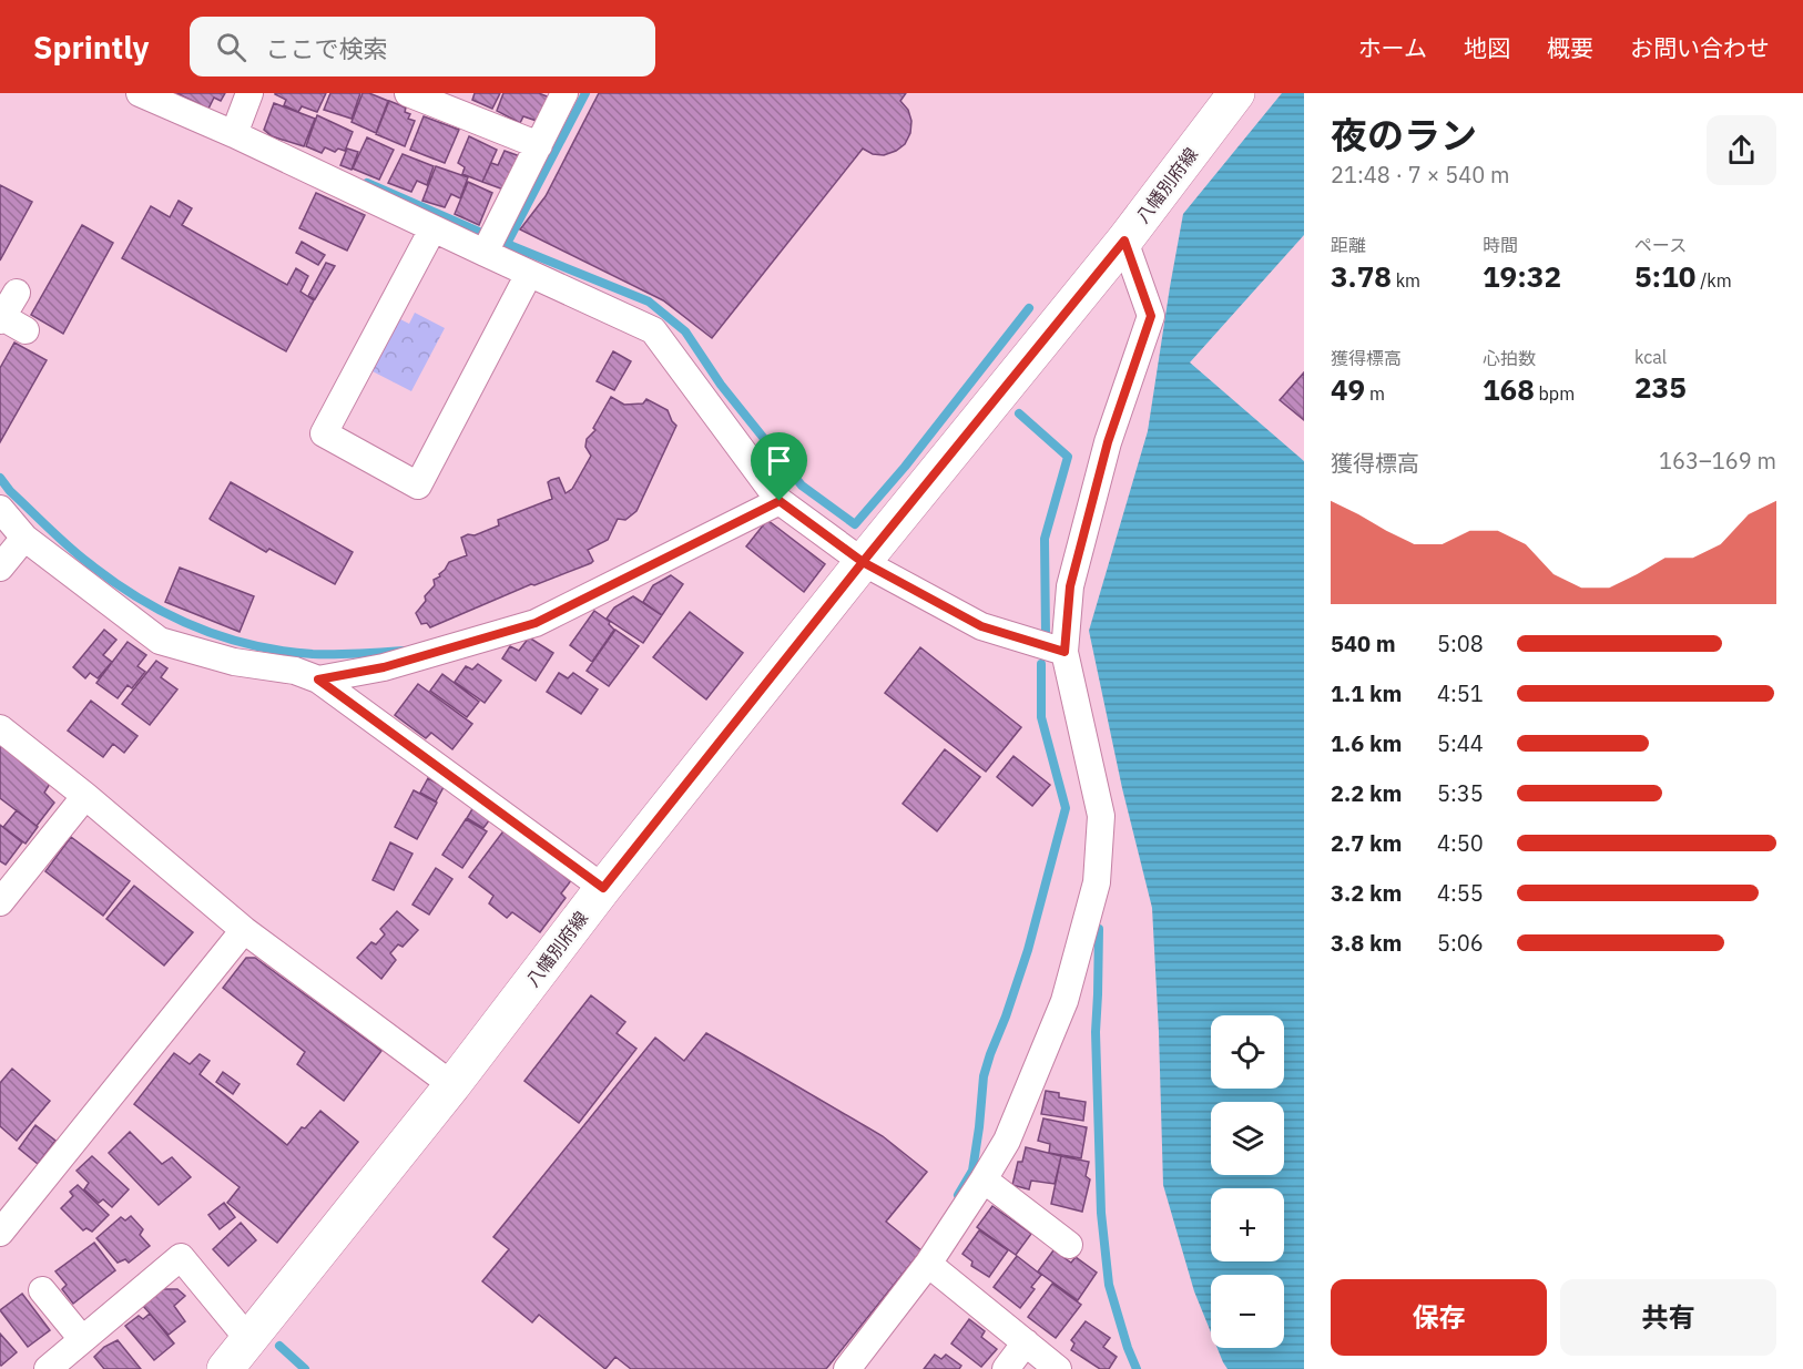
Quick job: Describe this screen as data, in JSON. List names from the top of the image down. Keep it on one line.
{"streets":{"main road":["八幡別府線"]},"page":{"header":"Sprintly","search":"ここで検索","nav":["ホーム","地図","概要","お問い合わせ"],"heading":["夜のラン","21:48 · 7 × 540 m"],"stats":[["距離","3.78 km"],["時間","19:32"],["ペース","5:10 /km"],["獲得標高","49 m"],["心拍数","168 bpm"],["kcal","235"]],"chart":["獲得標高","163–169 m"],"list":[{"name":"540 m","note":"5:08"},{"name":"1.1 km","note":"4:51"},{"name":"1.6 km","note":"5:44"},{"name":"2.2 km","note":"5:35"},{"name":"2.7 km","note":"4:50"},{"name":"3.2 km","note":"4:55"},{"name":"3.8 km","note":"5:06"}],"map_buttons":["+","−"],"buttons":["保存","共有"]}}
